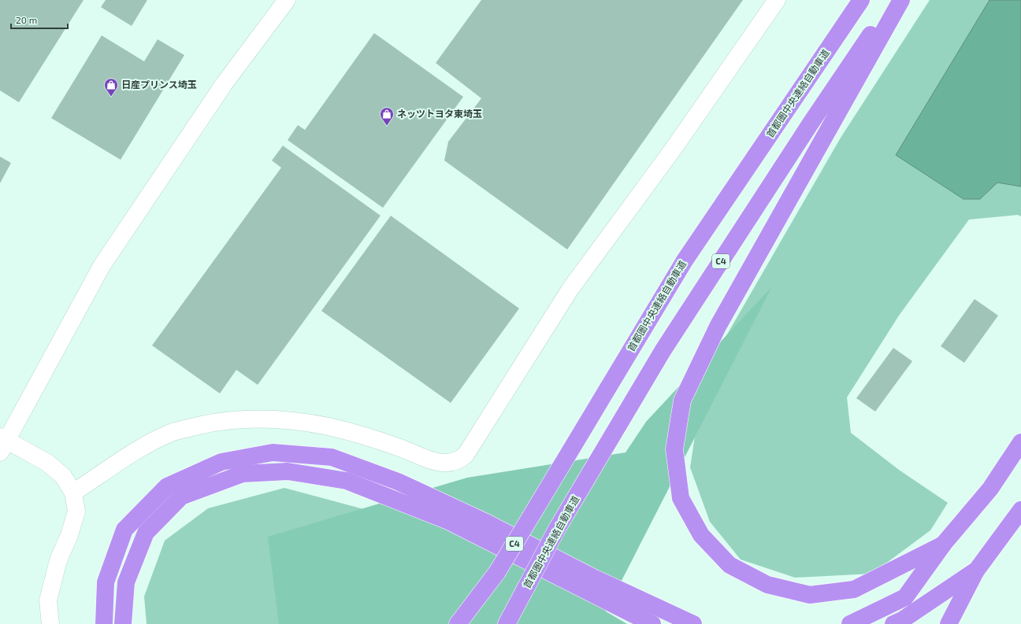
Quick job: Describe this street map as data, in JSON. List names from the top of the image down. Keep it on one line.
{"streets":{"highway":["首都圏中央連絡自動車道","C4"]},"places":{"shop":["日産プリンス埼玉","ネッツトヨタ東埼玉"]},"scale_bar":"20 m"}
